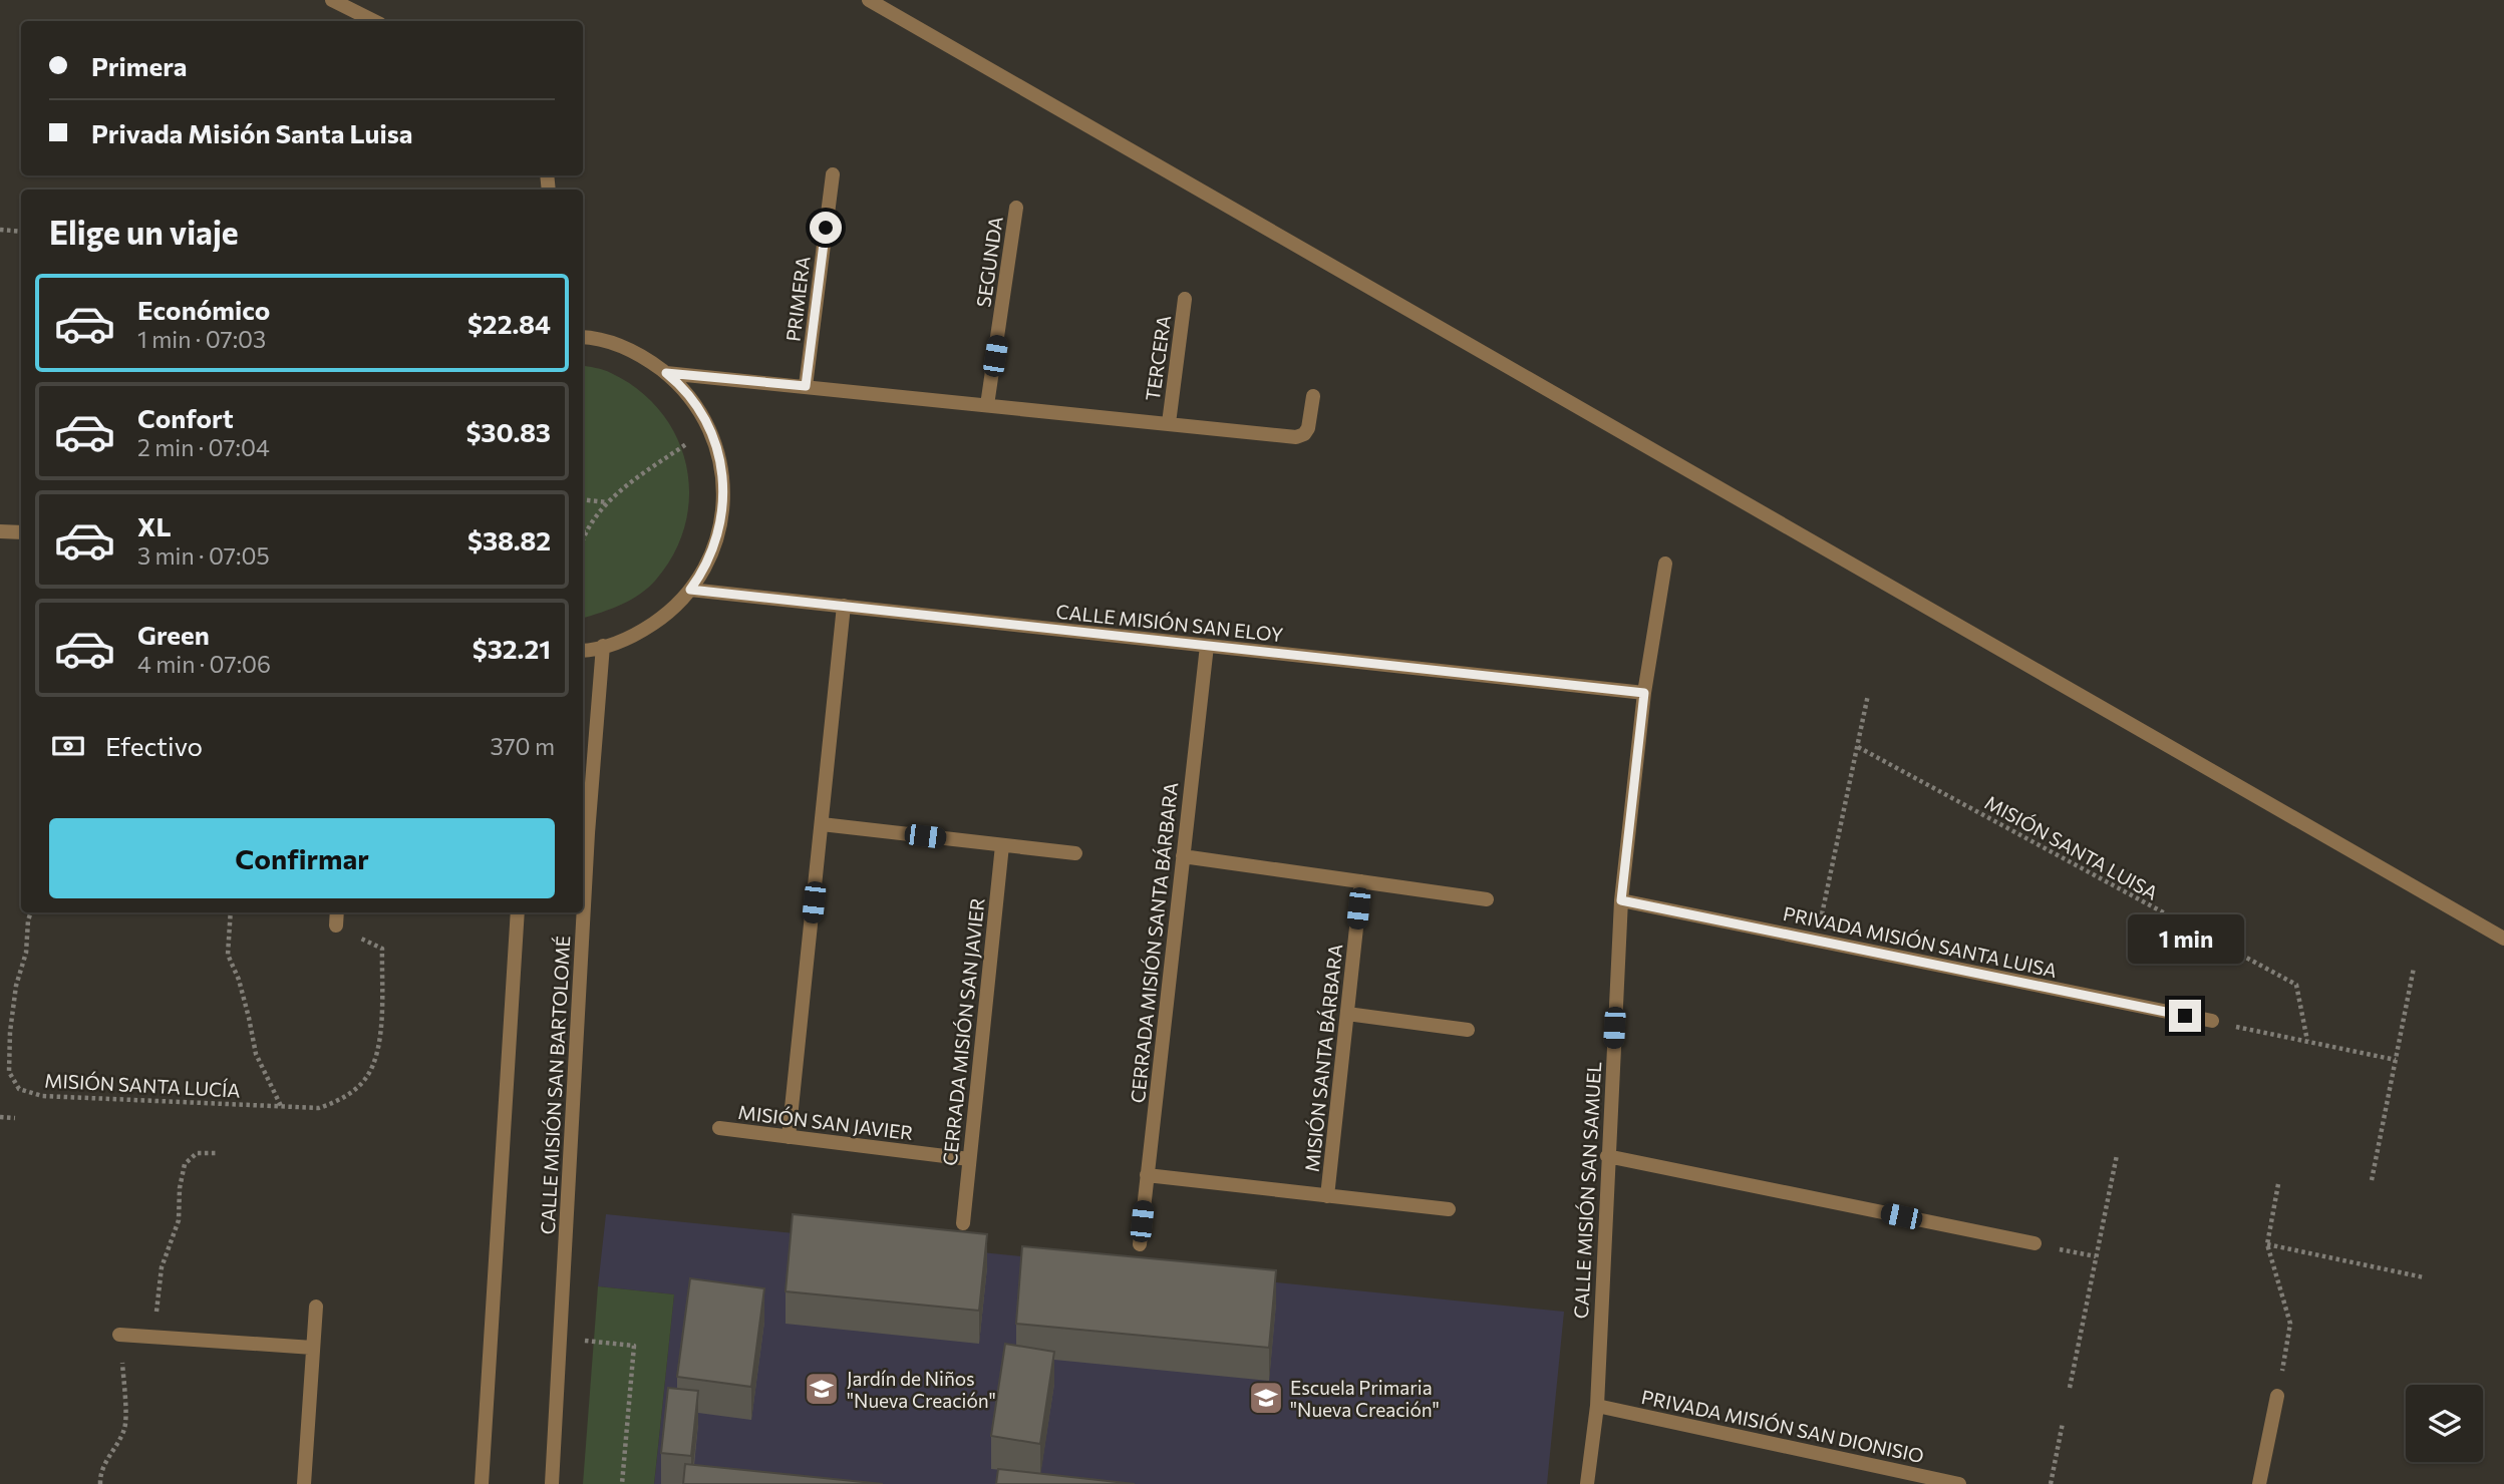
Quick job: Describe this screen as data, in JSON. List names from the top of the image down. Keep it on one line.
{"streets":{"street":["SEGUNDA","PRIMERA","TERCERA","CALLE MISIÓN SAN ELOY","PRIVADA MISIÓN SANTA LUISA","CERRADA MISIÓN SANTA BÁRBARA","CERRADA MISIÓN SAN JAVIER","MISIÓN SANTA BÁRBARA","CALLE MISIÓN SAN BARTOLOMÉ","MISIÓN SAN JAVIER","CALLE MISIÓN SAN SAMUEL","PRIVADA MISIÓN SAN DIONISIO"],"path":["MISIÓN SANTA LUISA","MISIÓN SANTA LUCÍA"]},"crossings":[["CALLE MISIÓN SAN ELOY","CERRADA MISIÓN SANTA BÁRBARA"],["CALLE MISIÓN SAN ELOY","CALLE MISIÓN SAN SAMUEL"],["PRIVADA MISIÓN SANTA LUISA","CALLE MISIÓN SAN SAMUEL"],["CERRADA MISIÓN SANTA BÁRBARA","MISIÓN SANTA BÁRBARA"],["CERRADA MISIÓN SAN JAVIER","MISIÓN SAN JAVIER"],["CALLE MISIÓN SAN SAMUEL","PRIVADA MISIÓN SAN DIONISIO"]],"places":{"school or university":["Jardín de Niños \"Nueva Creación\"","Escuela Primaria \"Nueva Creación\""]},"page":{"banner":["Primera","Privada Misión Santa Luisa"],"heading":"Elige un viaje","list":[{"name":"Económico","note":"1 min · 07:03","value":"$22.84"},{"name":"Confort","note":"2 min · 07:04","value":"$30.83"},{"name":"XL","note":"3 min · 07:05","value":"$38.82"},{"name":"Green","note":"4 min · 07:06","value":"$32.21"}],"pay":["Efectivo","370 m"],"buttons":"Confirmar","bubble":"1 min"}}
